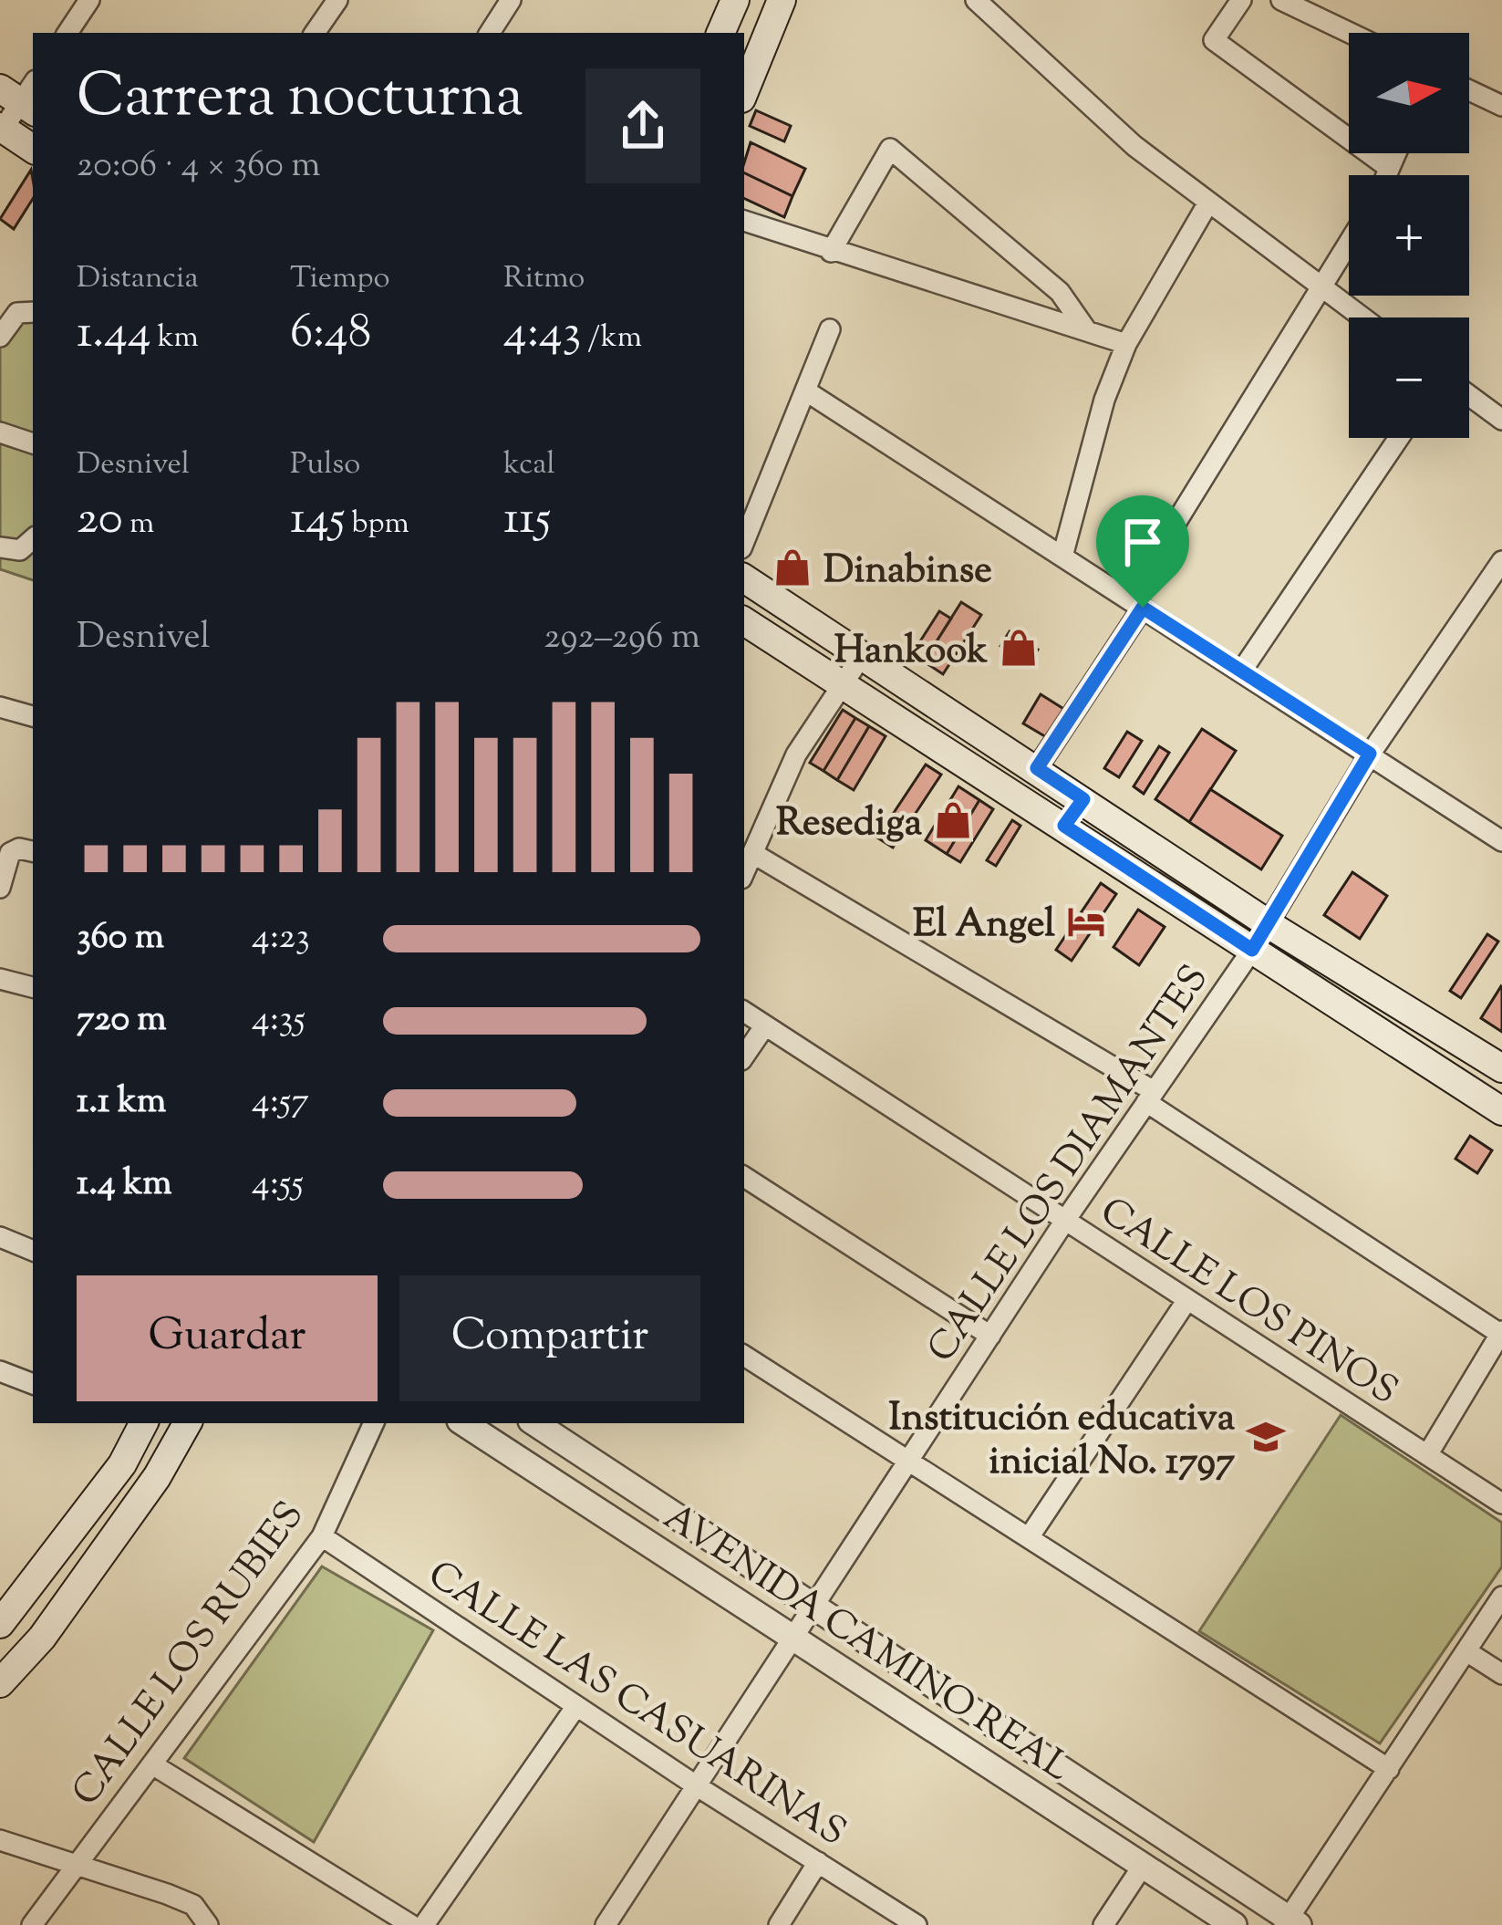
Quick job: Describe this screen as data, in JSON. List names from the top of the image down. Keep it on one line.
{"streets":{"street":["CALLE LOS DIAMANTES","CALLE LOS PINOS","AVENIDA CAMINO REAL","CALLE LOS RUBIES","CALLE LAS CASUARINAS"]},"crossings":[["CALLE LOS DIAMANTES","CALLE LOS PINOS"],["CALLE LOS DIAMANTES","AVENIDA CAMINO REAL"],["CALLE LOS RUBIES","CALLE LAS CASUARINAS"]],"places":{"shop":["Dinabinse","Hankook","Resediga"],"hotel":["El Angel"],"school or university":["Institución educativa inicial No. 1797"]},"north":"right","page":{"map_buttons":["+","−"],"heading":["Carrera nocturna","20:06 · 4 × 360 m"],"stats":[["Distancia","1.44 km"],["Tiempo","6:48"],["Ritmo","4:43 /km"],["Desnivel","20 m"],["Pulso","145 bpm"],["kcal","115"]],"chart":["Desnivel","292–296 m"],"list":[{"name":"360 m","note":"4:23"},{"name":"720 m","note":"4:35"},{"name":"1.1 km","note":"4:57"},{"name":"1.4 km","note":"4:55"}],"buttons":["Guardar","Compartir"]}}
